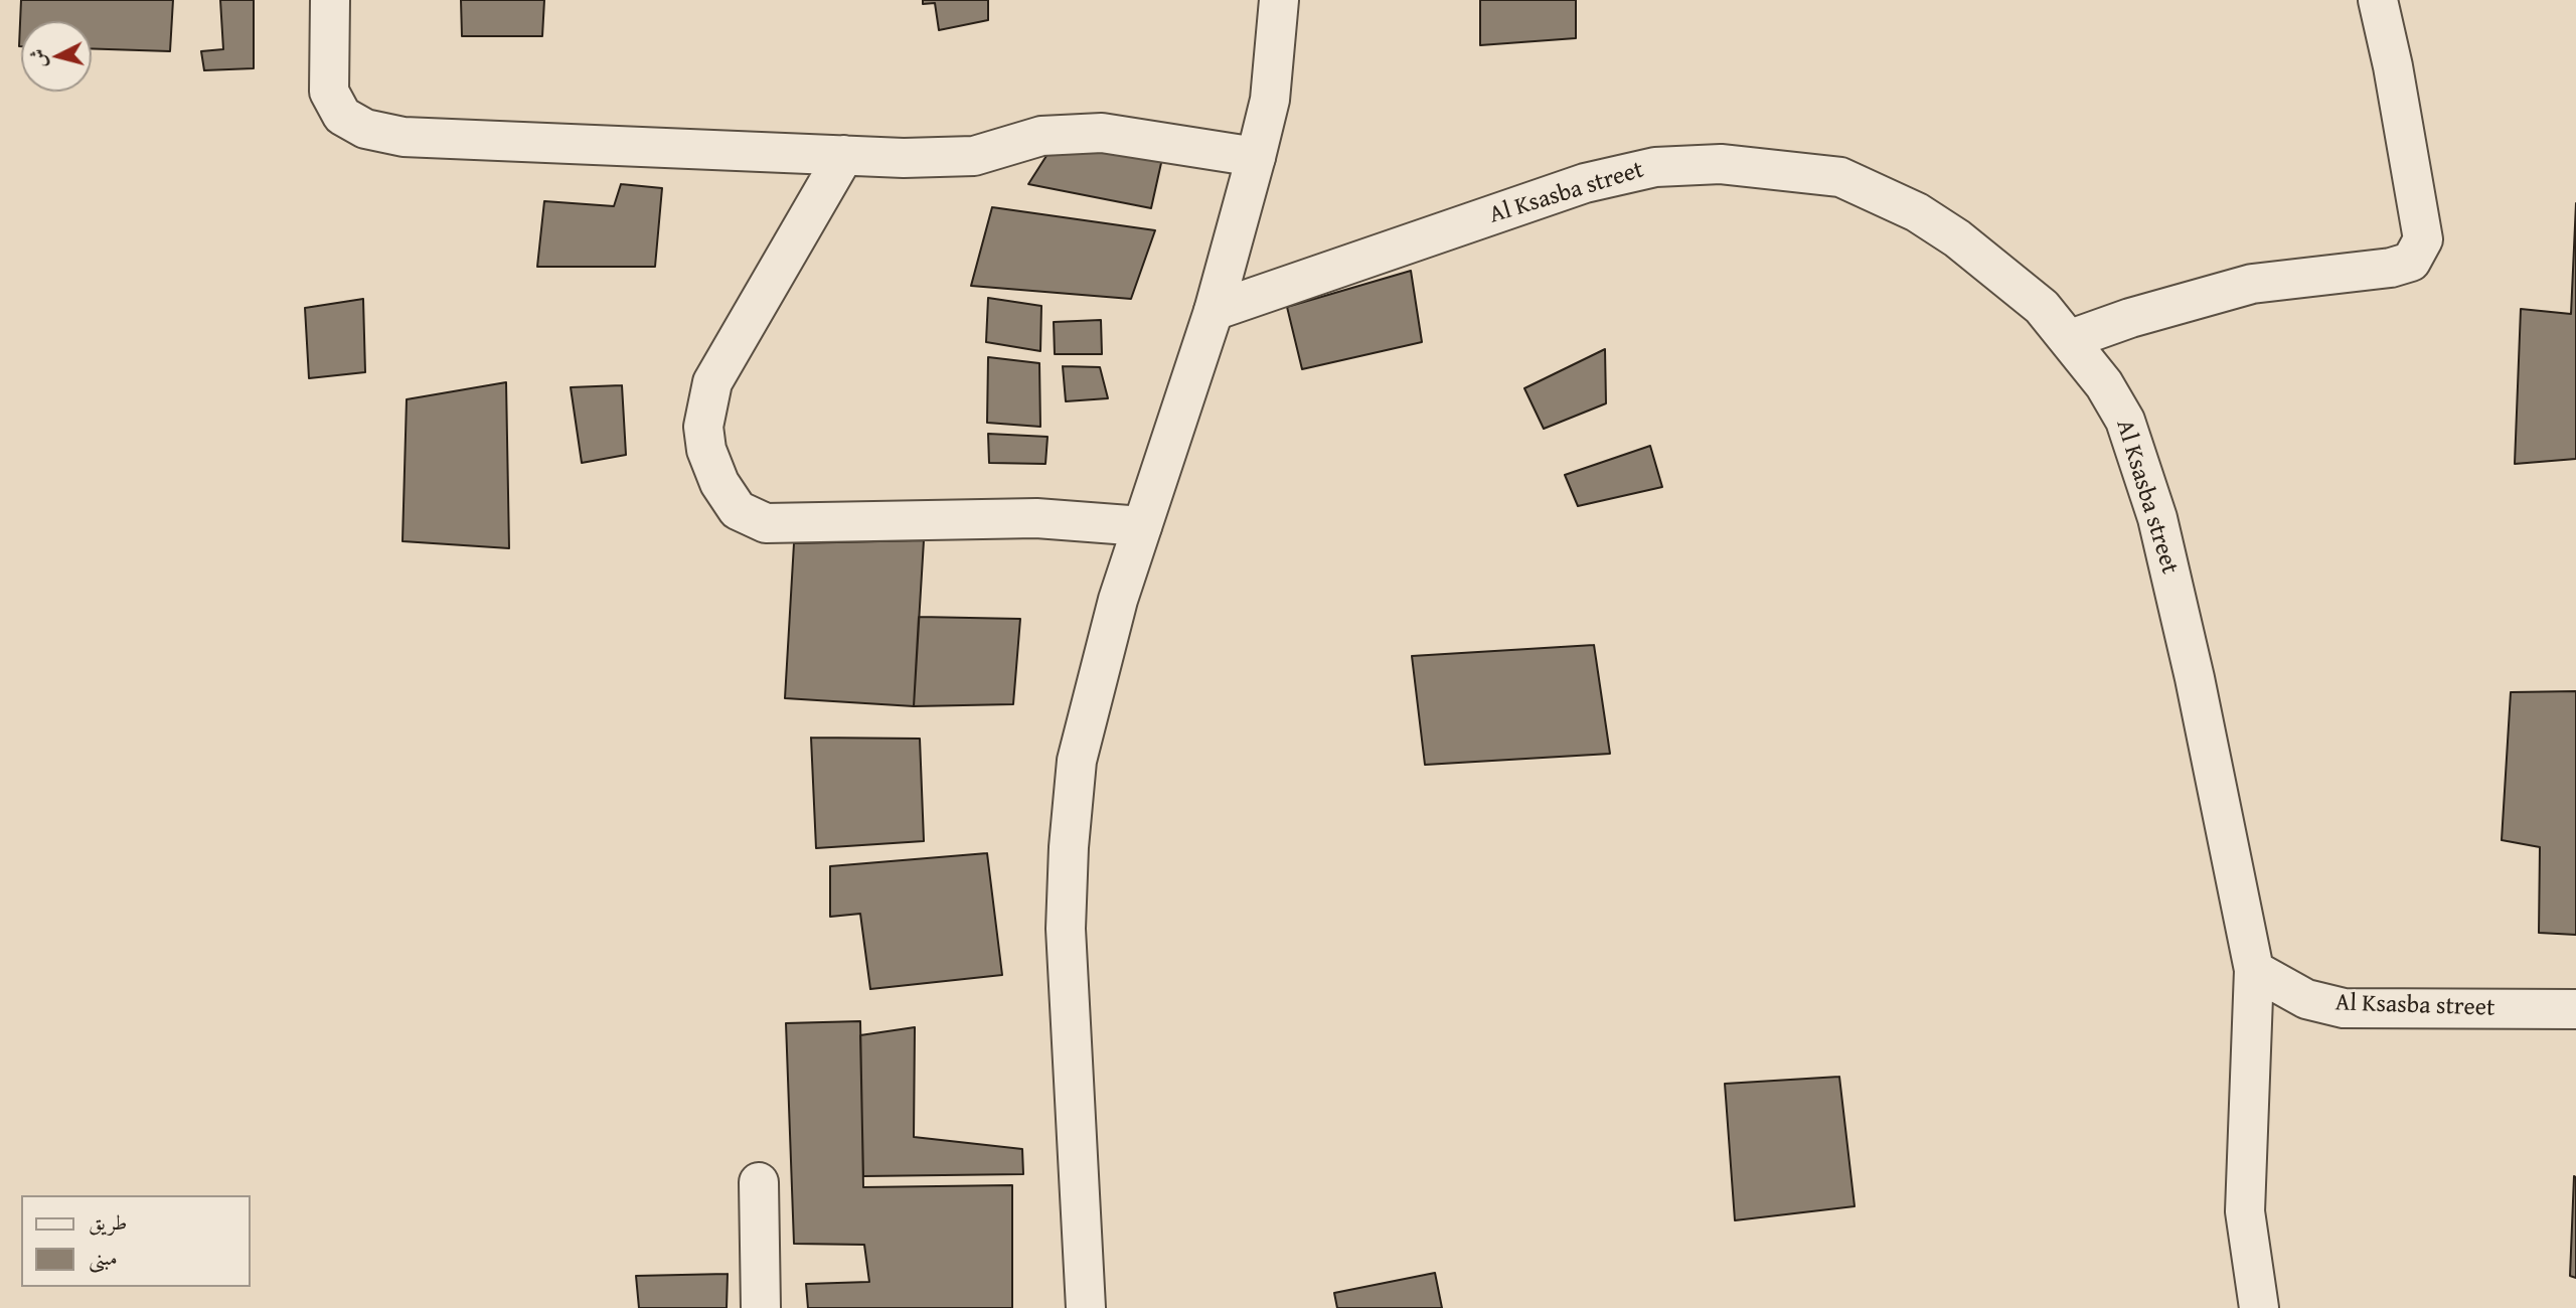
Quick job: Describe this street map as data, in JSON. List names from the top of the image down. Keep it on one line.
{"streets":{"street":["Al Ksasba street"]},"legend":["طريق","مبنى"],"north":"left"}
